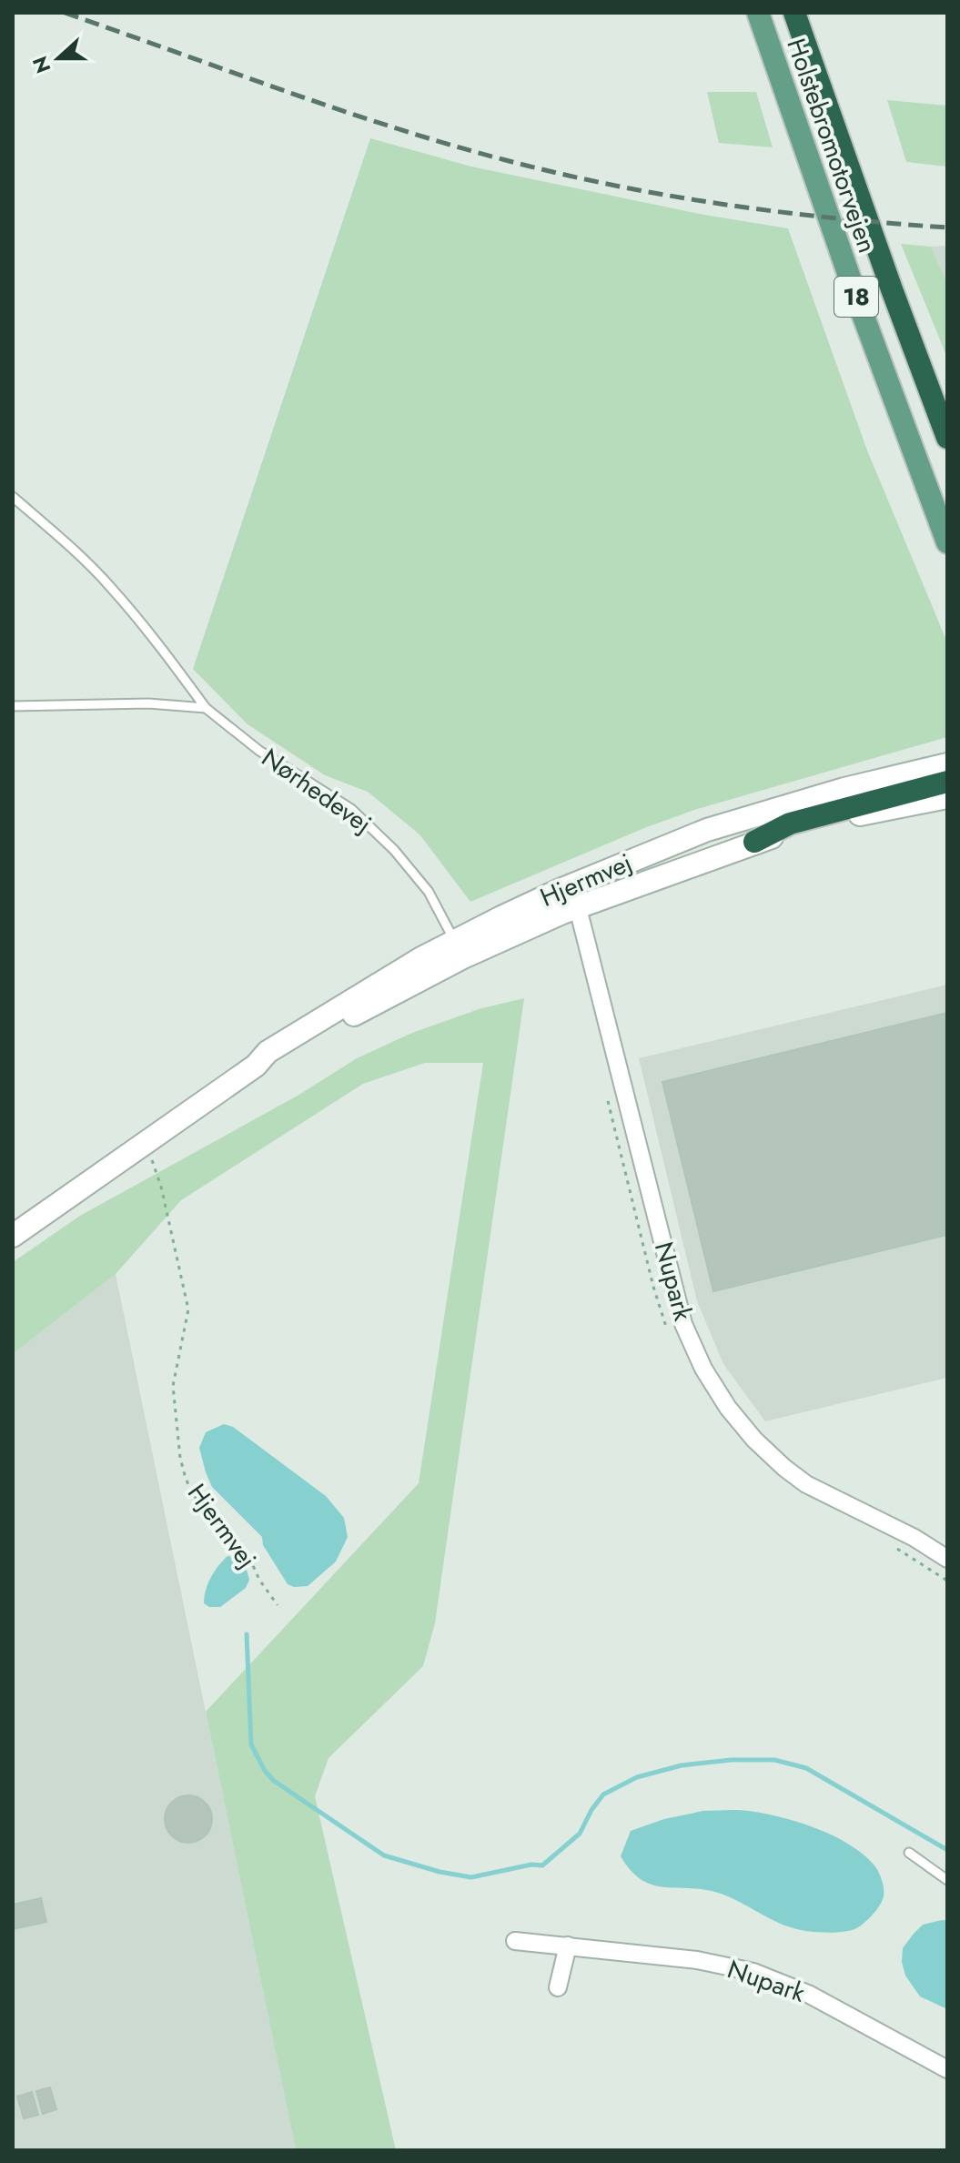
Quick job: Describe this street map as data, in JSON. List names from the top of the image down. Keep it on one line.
{"streets":{"highway":["Holstebromotorvejen","18"],"street":["Hjermvej","Nupark"],"lane":["Nørhedevej"]},"crossings":[["Nørhedevej","Hjermvej"],["Hjermvej","Nupark"]],"north":"left"}
